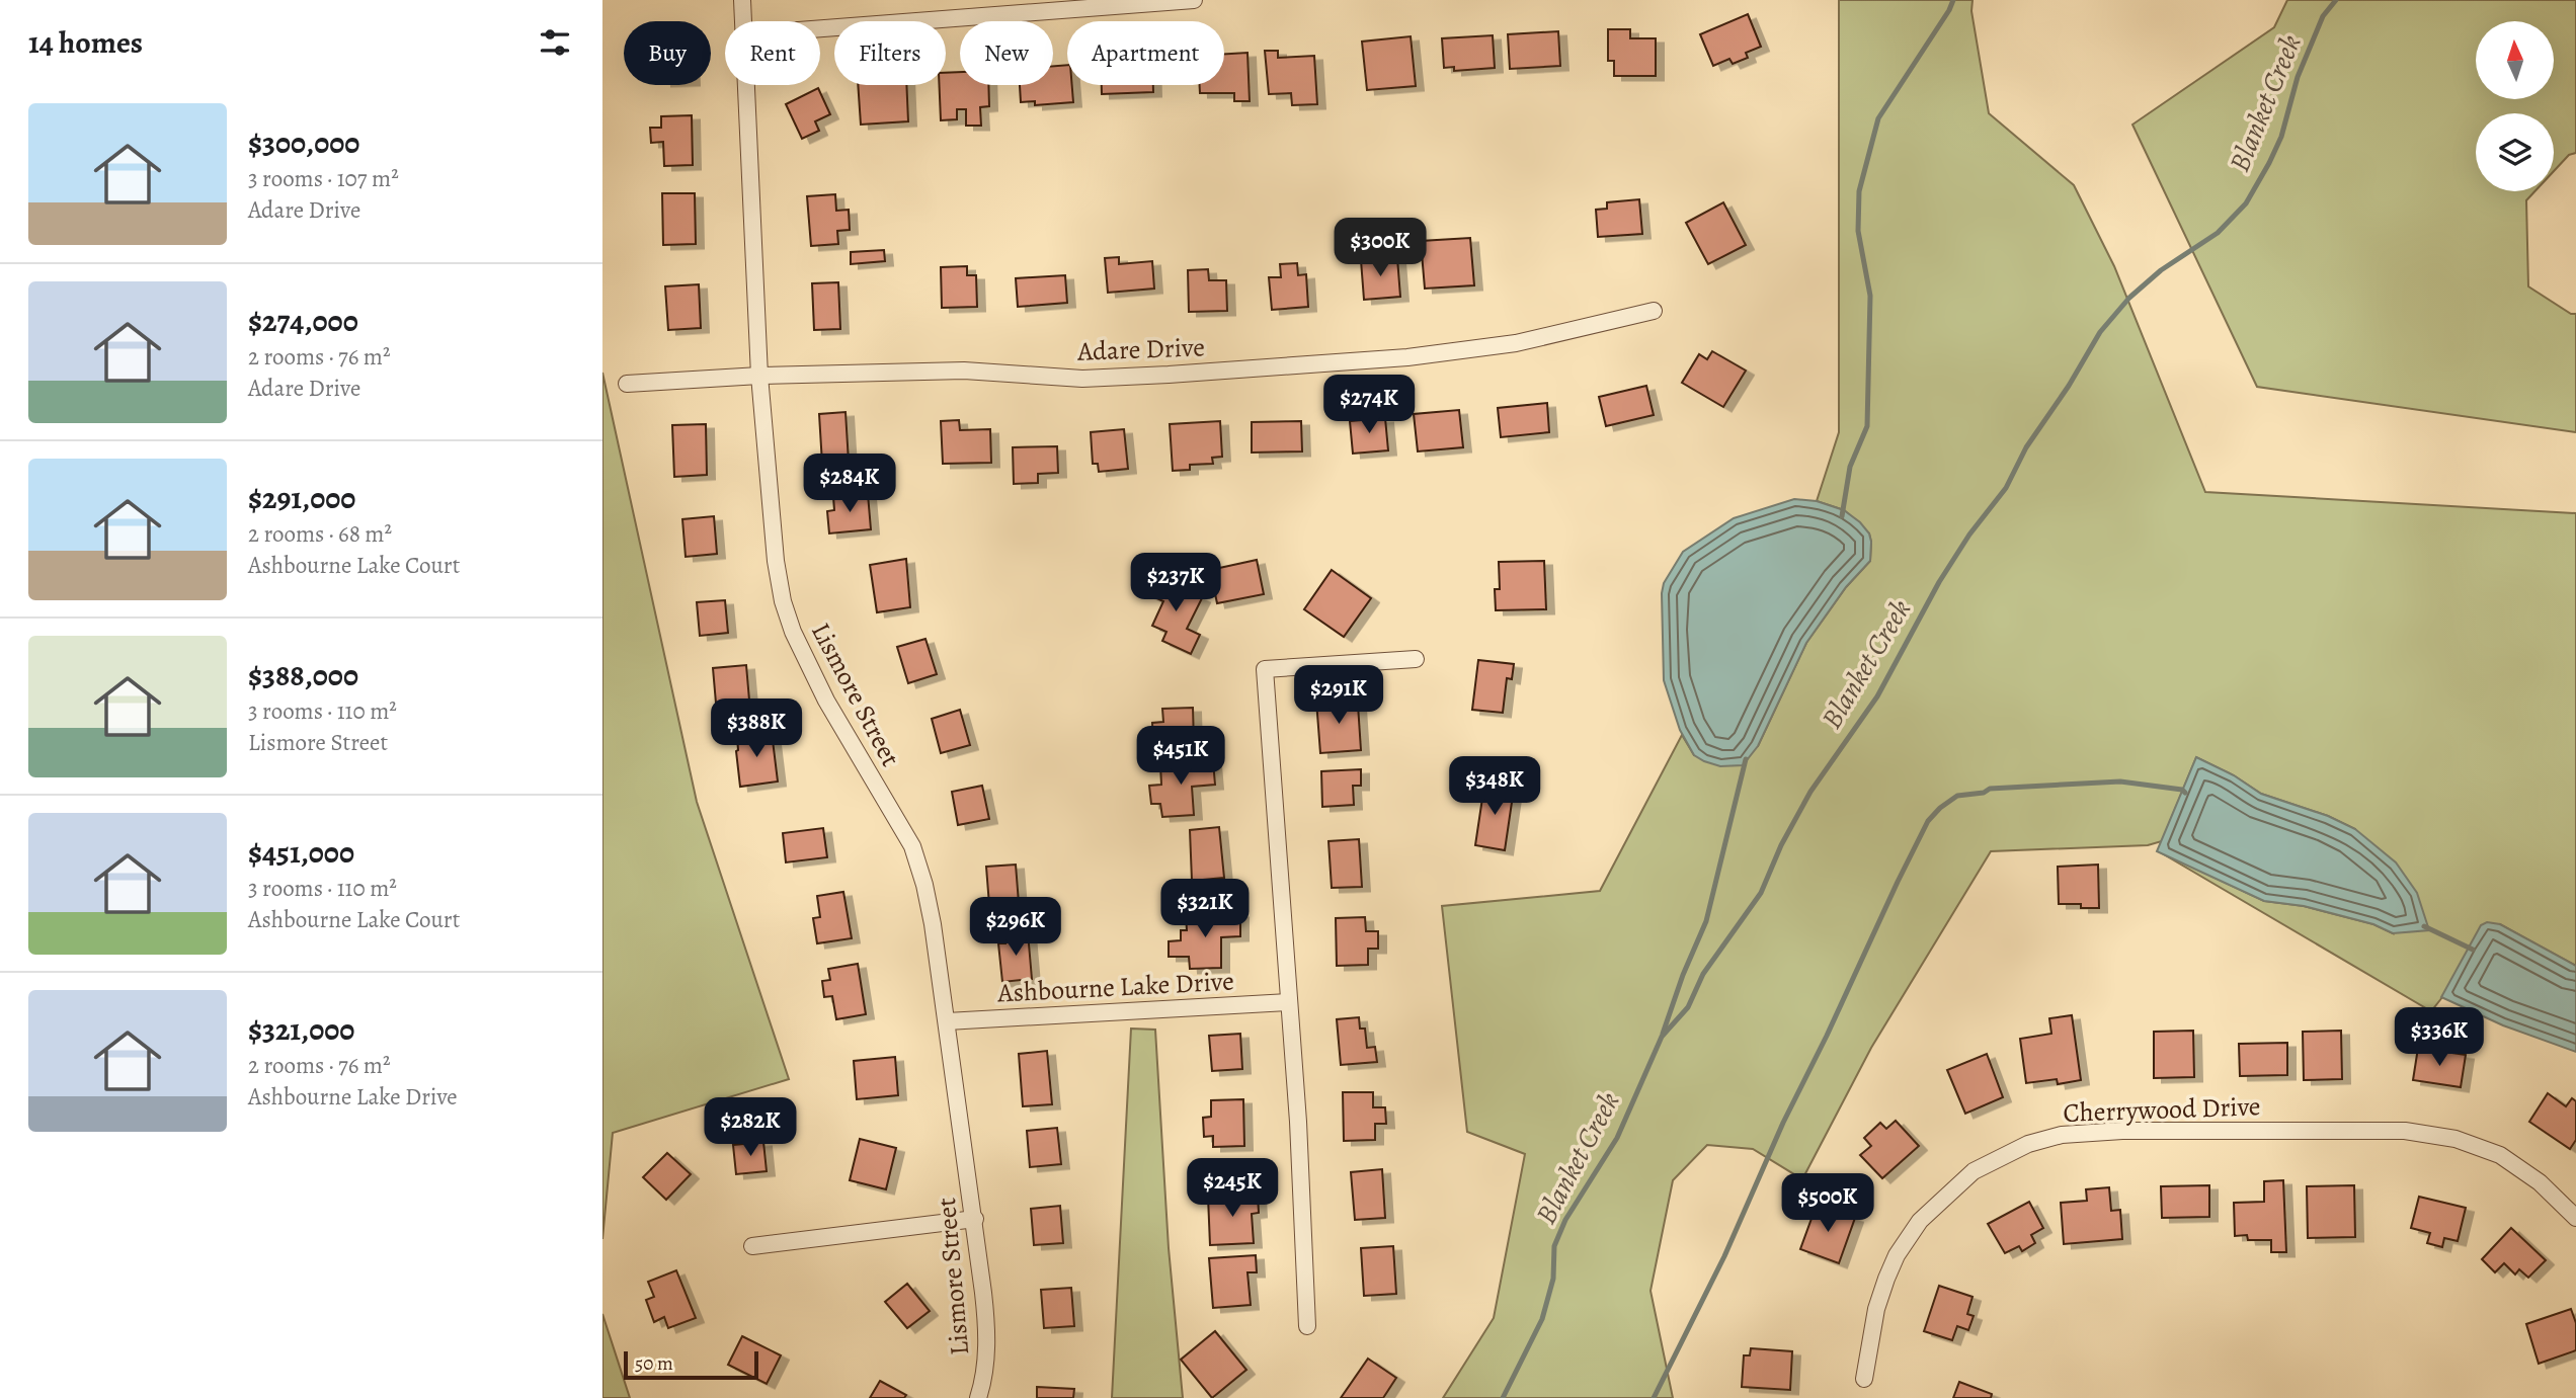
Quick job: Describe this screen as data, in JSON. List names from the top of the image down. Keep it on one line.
{"streets":{"street":["Adare Drive","Lismore Street","Ashbourne Lake Drive","Cherrywood Drive"]},"crossings":[["Adare Drive","Lismore Street"],["Lismore Street","Ashbourne Lake Drive"]],"water":["Blanket Creek"],"scale_bar":"50 m","north":"top","page":{"heading":"14 homes","chip":["Buy","Rent","Filters","New","Apartment"],"list":[{"name":"$300,000","note":"3 rooms · 107 m² · Adare Drive"},{"name":"$274,000","note":"2 rooms · 76 m² · Adare Drive"},{"name":"$291,000","note":"2 rooms · 68 m² · Ashbourne Lake Court"},{"name":"$388,000","note":"3 rooms · 110 m² · Lismore Street"},{"name":"$451,000","note":"3 rooms · 110 m² · Ashbourne Lake Court"},{"name":"$321,000","note":"2 rooms · 76 m² · Ashbourne Lake Drive"}],"price":["$300K","$274K","$284K","$237K","$291K","$388K","$451K","$348K","$321K","$296K","$336K","$282K","$245K","$500K"],"scale":"50 m"}}
